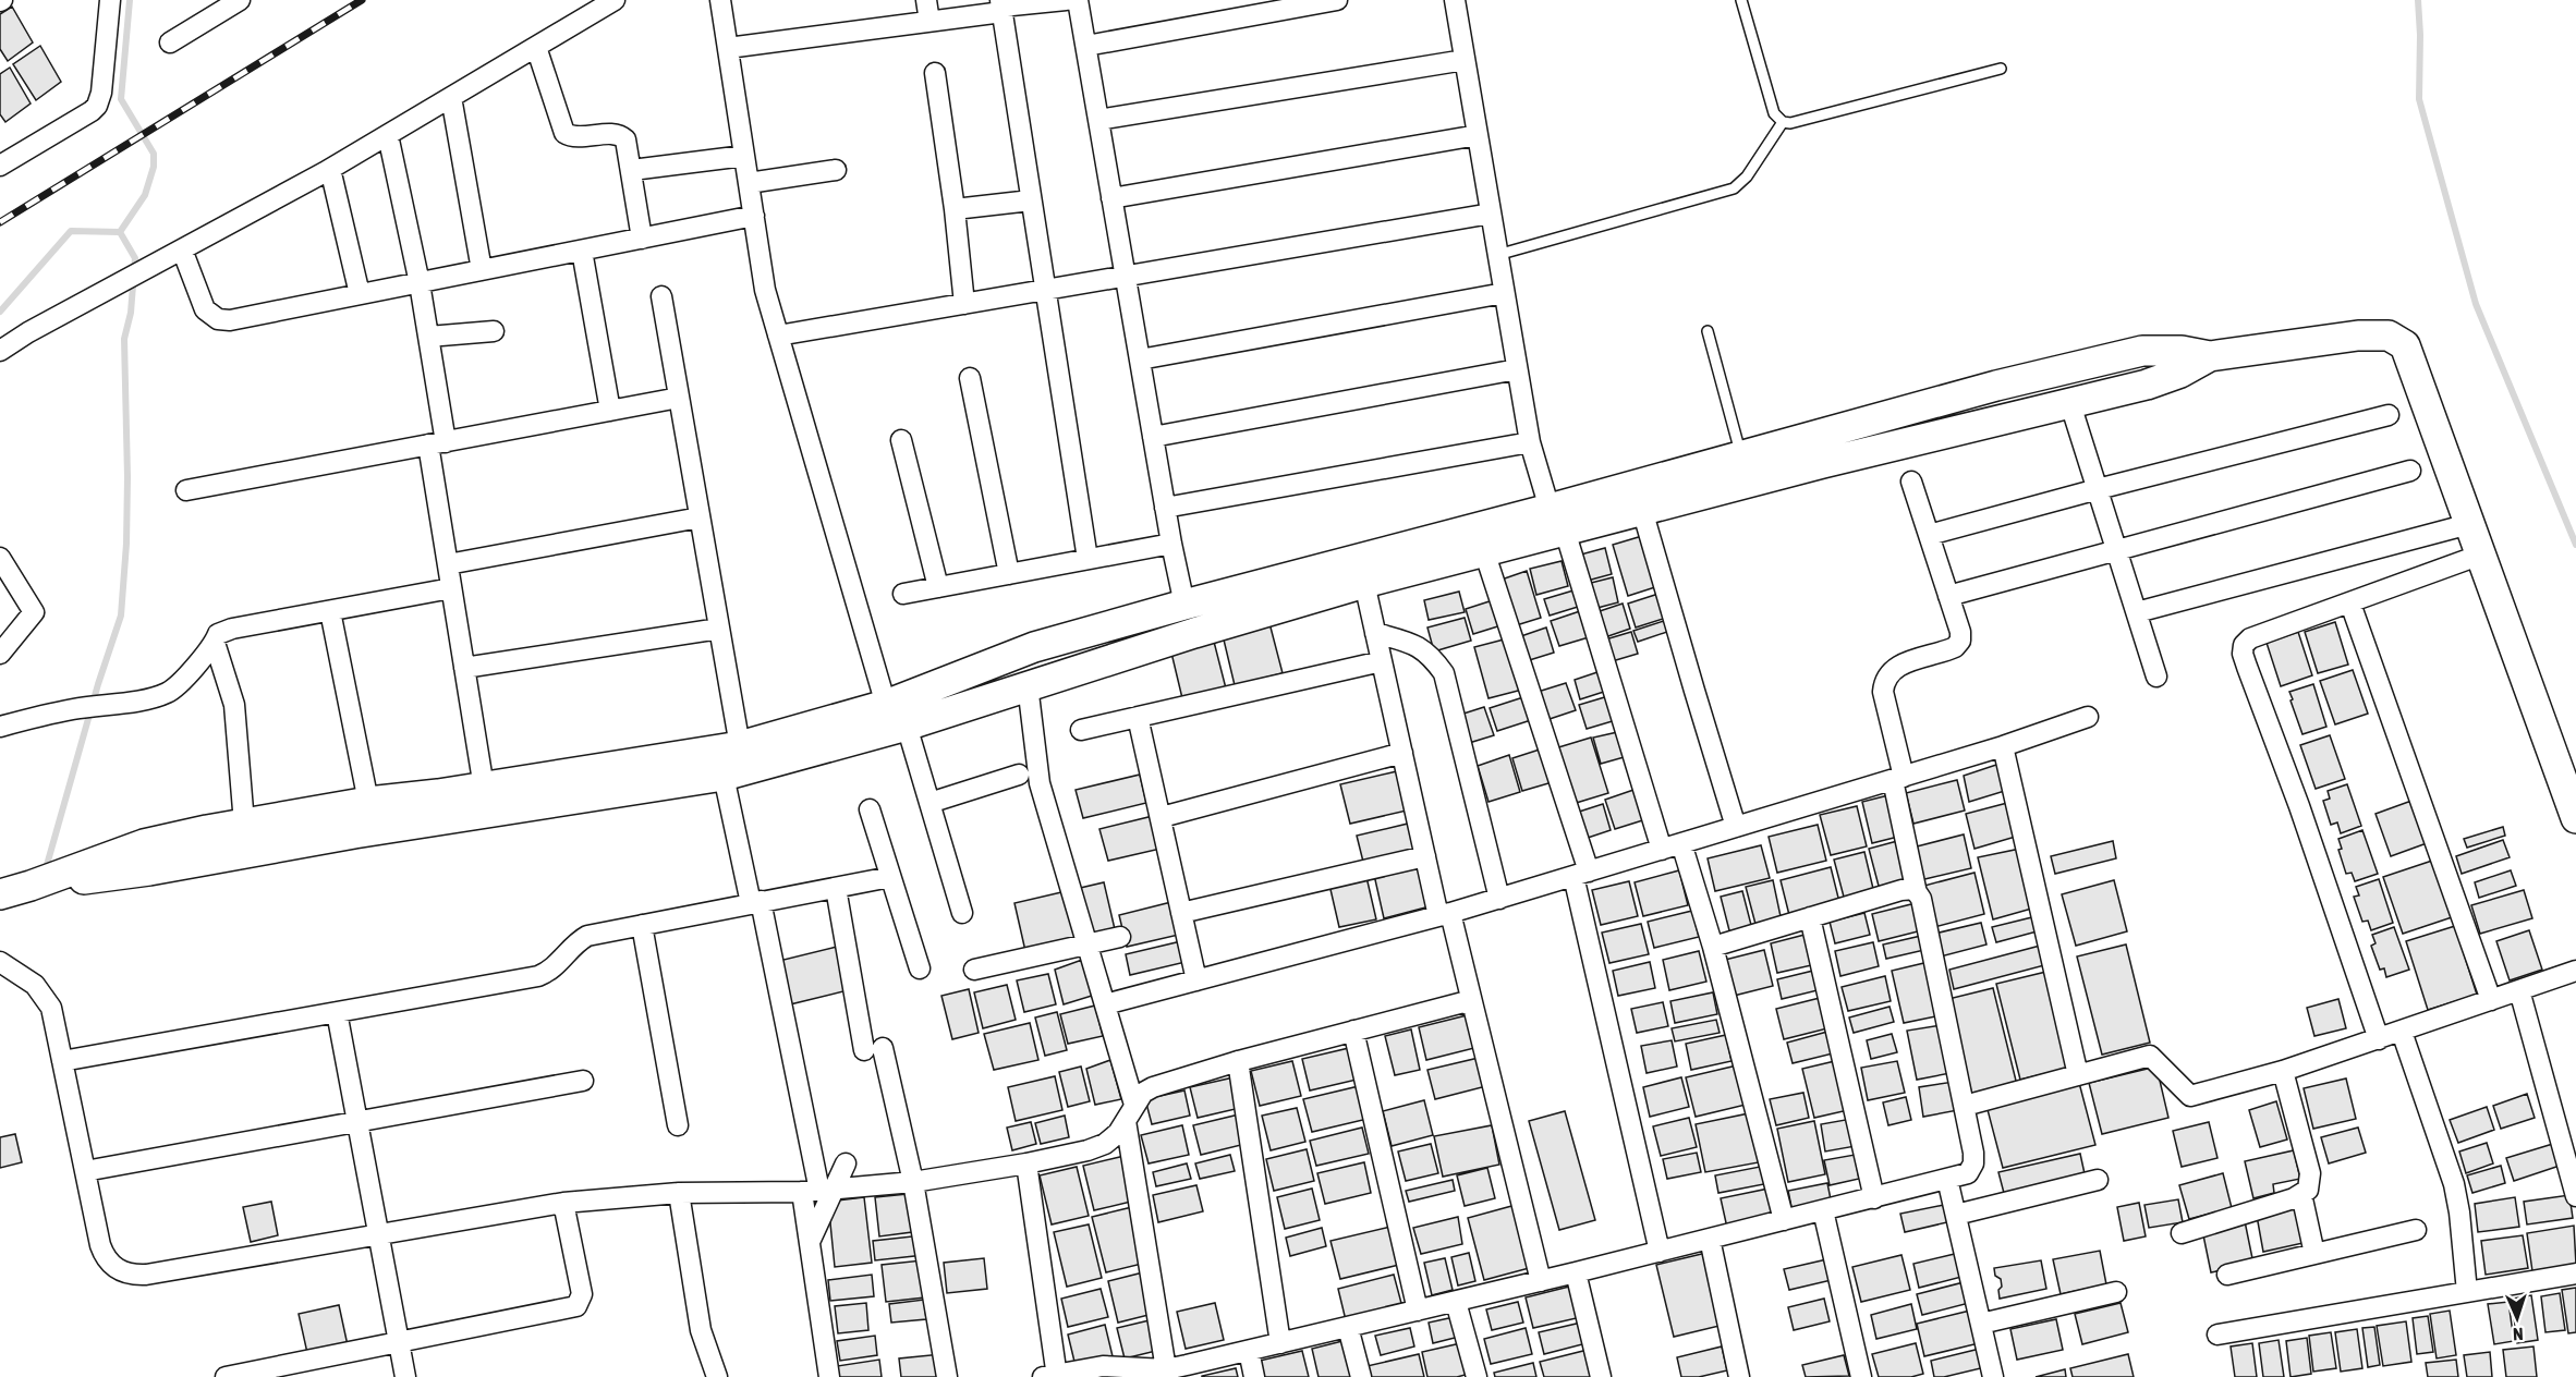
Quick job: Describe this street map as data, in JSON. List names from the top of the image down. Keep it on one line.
{"north":"bottom"}
